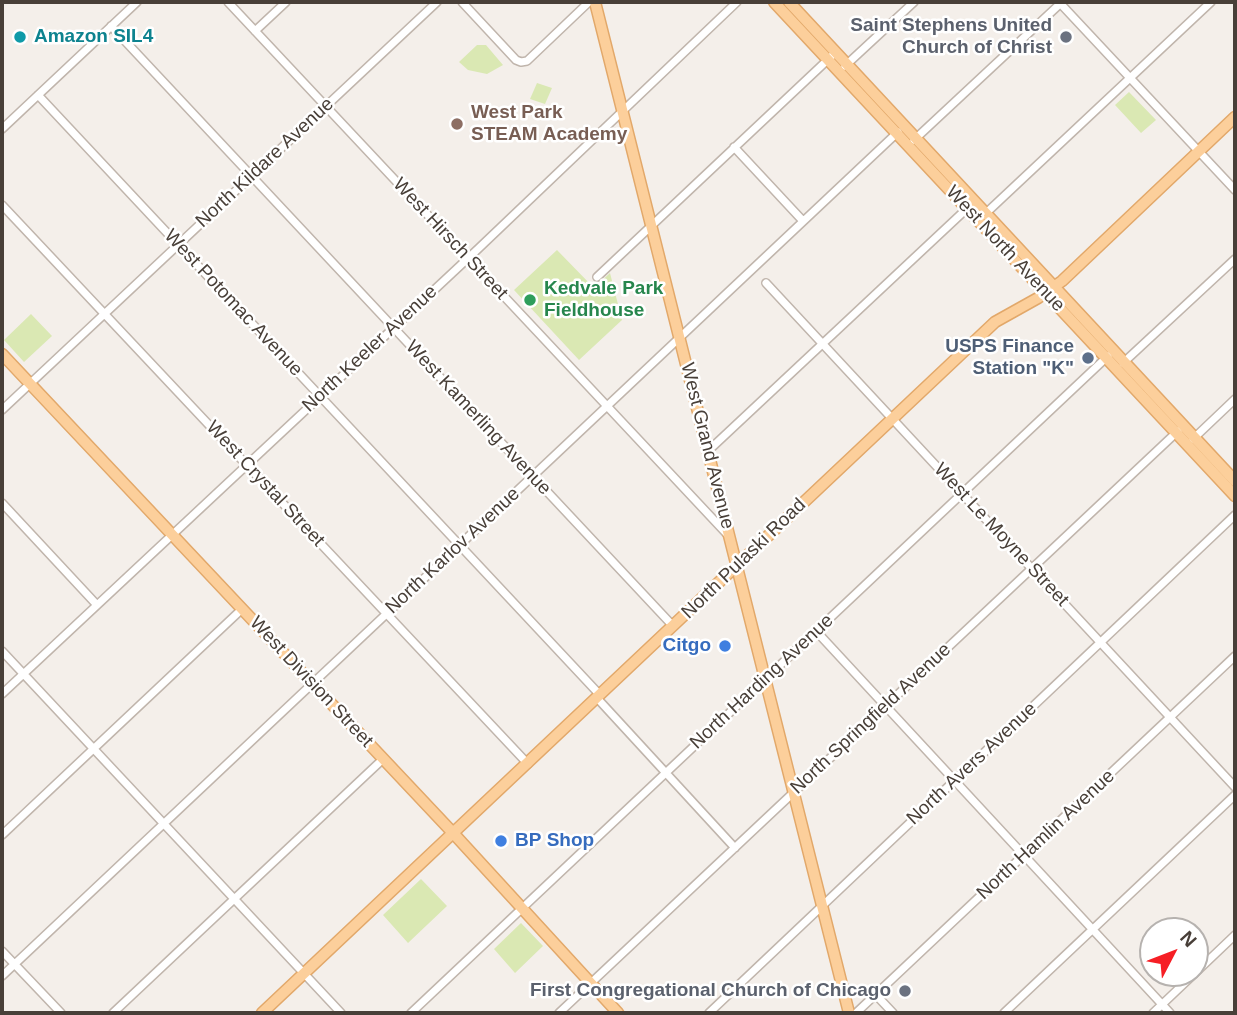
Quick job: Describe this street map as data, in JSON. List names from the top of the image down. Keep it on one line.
{"streets":{"main road":["West North Avenue","West Grand Avenue","North Pulaski Road","West Division Street"],"street":["North Kildare Avenue","West Hirsch Street","West Potomac Avenue","North Keeler Avenue","West Kamerling Avenue","West Crystal Street","West Le Moyne Street","North Karlov Avenue","North Harding Avenue","North Springfield Avenue","North Avers Avenue","North Hamlin Avenue"]},"crossings":[["North Kildare Avenue","West Hirsch Street"],["North Kildare Avenue","West Potomac Avenue"],["North Kildare Avenue","West Kamerling Avenue"],["North Kildare Avenue","West Crystal Street"],["North Kildare Avenue","West Division Street"],["West Hirsch Street","North Keeler Avenue"],["West Hirsch Street","West Grand Avenue"],["West Hirsch Street","North Karlov Avenue"],["West North Avenue","North Karlov Avenue"],["West North Avenue","North Pulaski Road"],["West North Avenue","North Harding Avenue"],["West North Avenue","North Springfield Avenue"],["West Potomac Avenue","North Keeler Avenue"],["West Potomac Avenue","North Karlov Avenue"],["West Potomac Avenue","North Pulaski Road"],["West Potomac Avenue","North Harding Avenue"],["West Potomac Avenue","North Springfield Avenue"],["North Keeler Avenue","West Kamerling Avenue"],["North Keeler Avenue","West Grand Avenue"],["North Keeler Avenue","West Crystal Street"],["North Keeler Avenue","West Division Street"],["West Kamerling Avenue","North Karlov Avenue"],["West Kamerling Avenue","North Pulaski Road"],["West Grand Avenue","North Karlov Avenue"],["West Grand Avenue","North Pulaski Road"],["West Grand Avenue","North Harding Avenue"],["West Grand Avenue","North Springfield Avenue"],["West Grand Avenue","North Avers Avenue"],["West Crystal Street","North Karlov Avenue"],["West Crystal Street","North Pulaski Road"],["West Le Moyne Street","North Pulaski Road"],["West Le Moyne Street","North Harding Avenue"],["West Le Moyne Street","North Springfield Avenue"],["West Le Moyne Street","North Avers Avenue"],["West Le Moyne Street","North Hamlin Avenue"],["North Karlov Avenue","West Division Street"],["North Pulaski Road","West Division Street"],["West Division Street","North Harding Avenue"],["West Division Street","North Springfield Avenue"]],"places":["Amazon SIL4","Saint Stephens United Church of Christ","West Park STEAM Academy","Kedvale Park Fieldhouse","USPS Finance Station \"K\"","Citgo","BP Shop","First Congregational Church of Chicago"],"north":"top right"}
